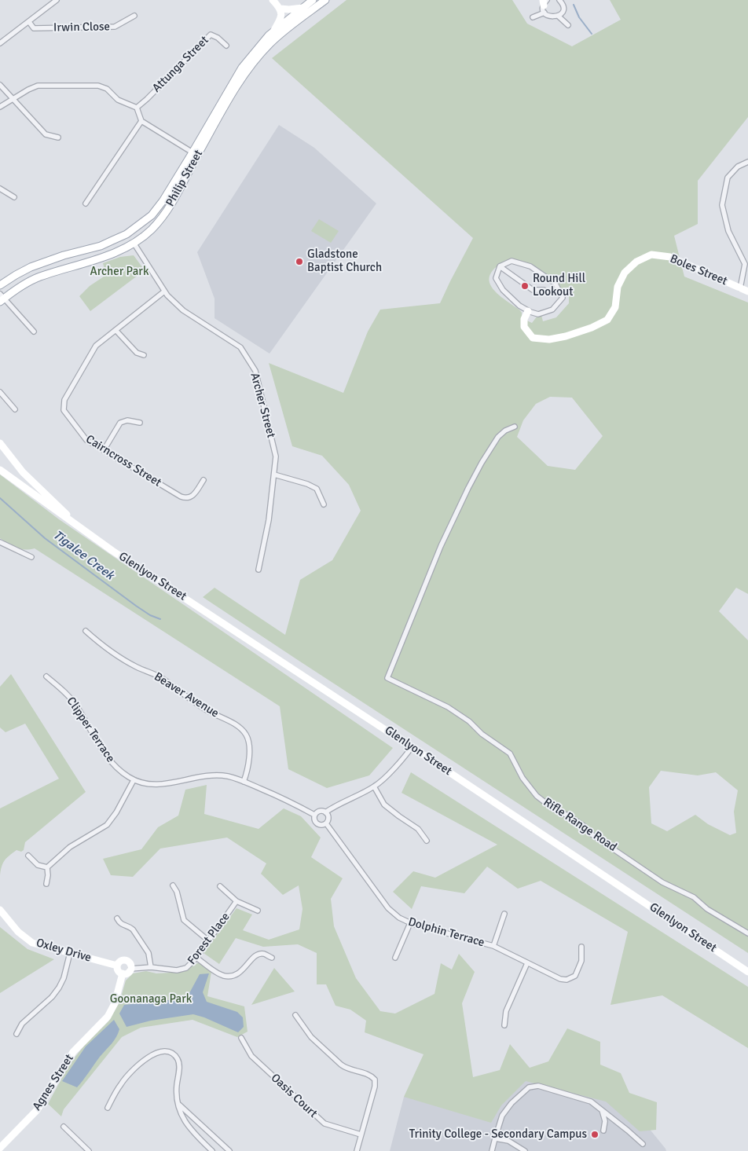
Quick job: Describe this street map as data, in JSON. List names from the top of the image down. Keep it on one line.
{"streets":{"main road":["Philip Street","Boles Street","Glenlyon Street","Oxley Drive","Agnes Street"],"street":["Irwin Close","Attunga Street","Archer Street","Cairncross Street","Beaver Avenue","Clipper Terrace","Rifle Range Road","Dolphin Terrace","Forest Place","Oasis Court"]},"crossings":[["Philip Street","Archer Street"],["Archer Street","Cairncross Street"],["Beaver Avenue","Clipper Terrace"],["Clipper Terrace","Dolphin Terrace"],["Forest Place","Oxley Drive"],["Forest Place","Agnes Street"],["Oxley Drive","Agnes Street"]],"water":["Tigalee Creek"],"parks":["Archer Park","Goonanaga Park"],"places":["Gladstone Baptist Church","Round Hill Lookout","Trinity College - Secondary Campus"]}
